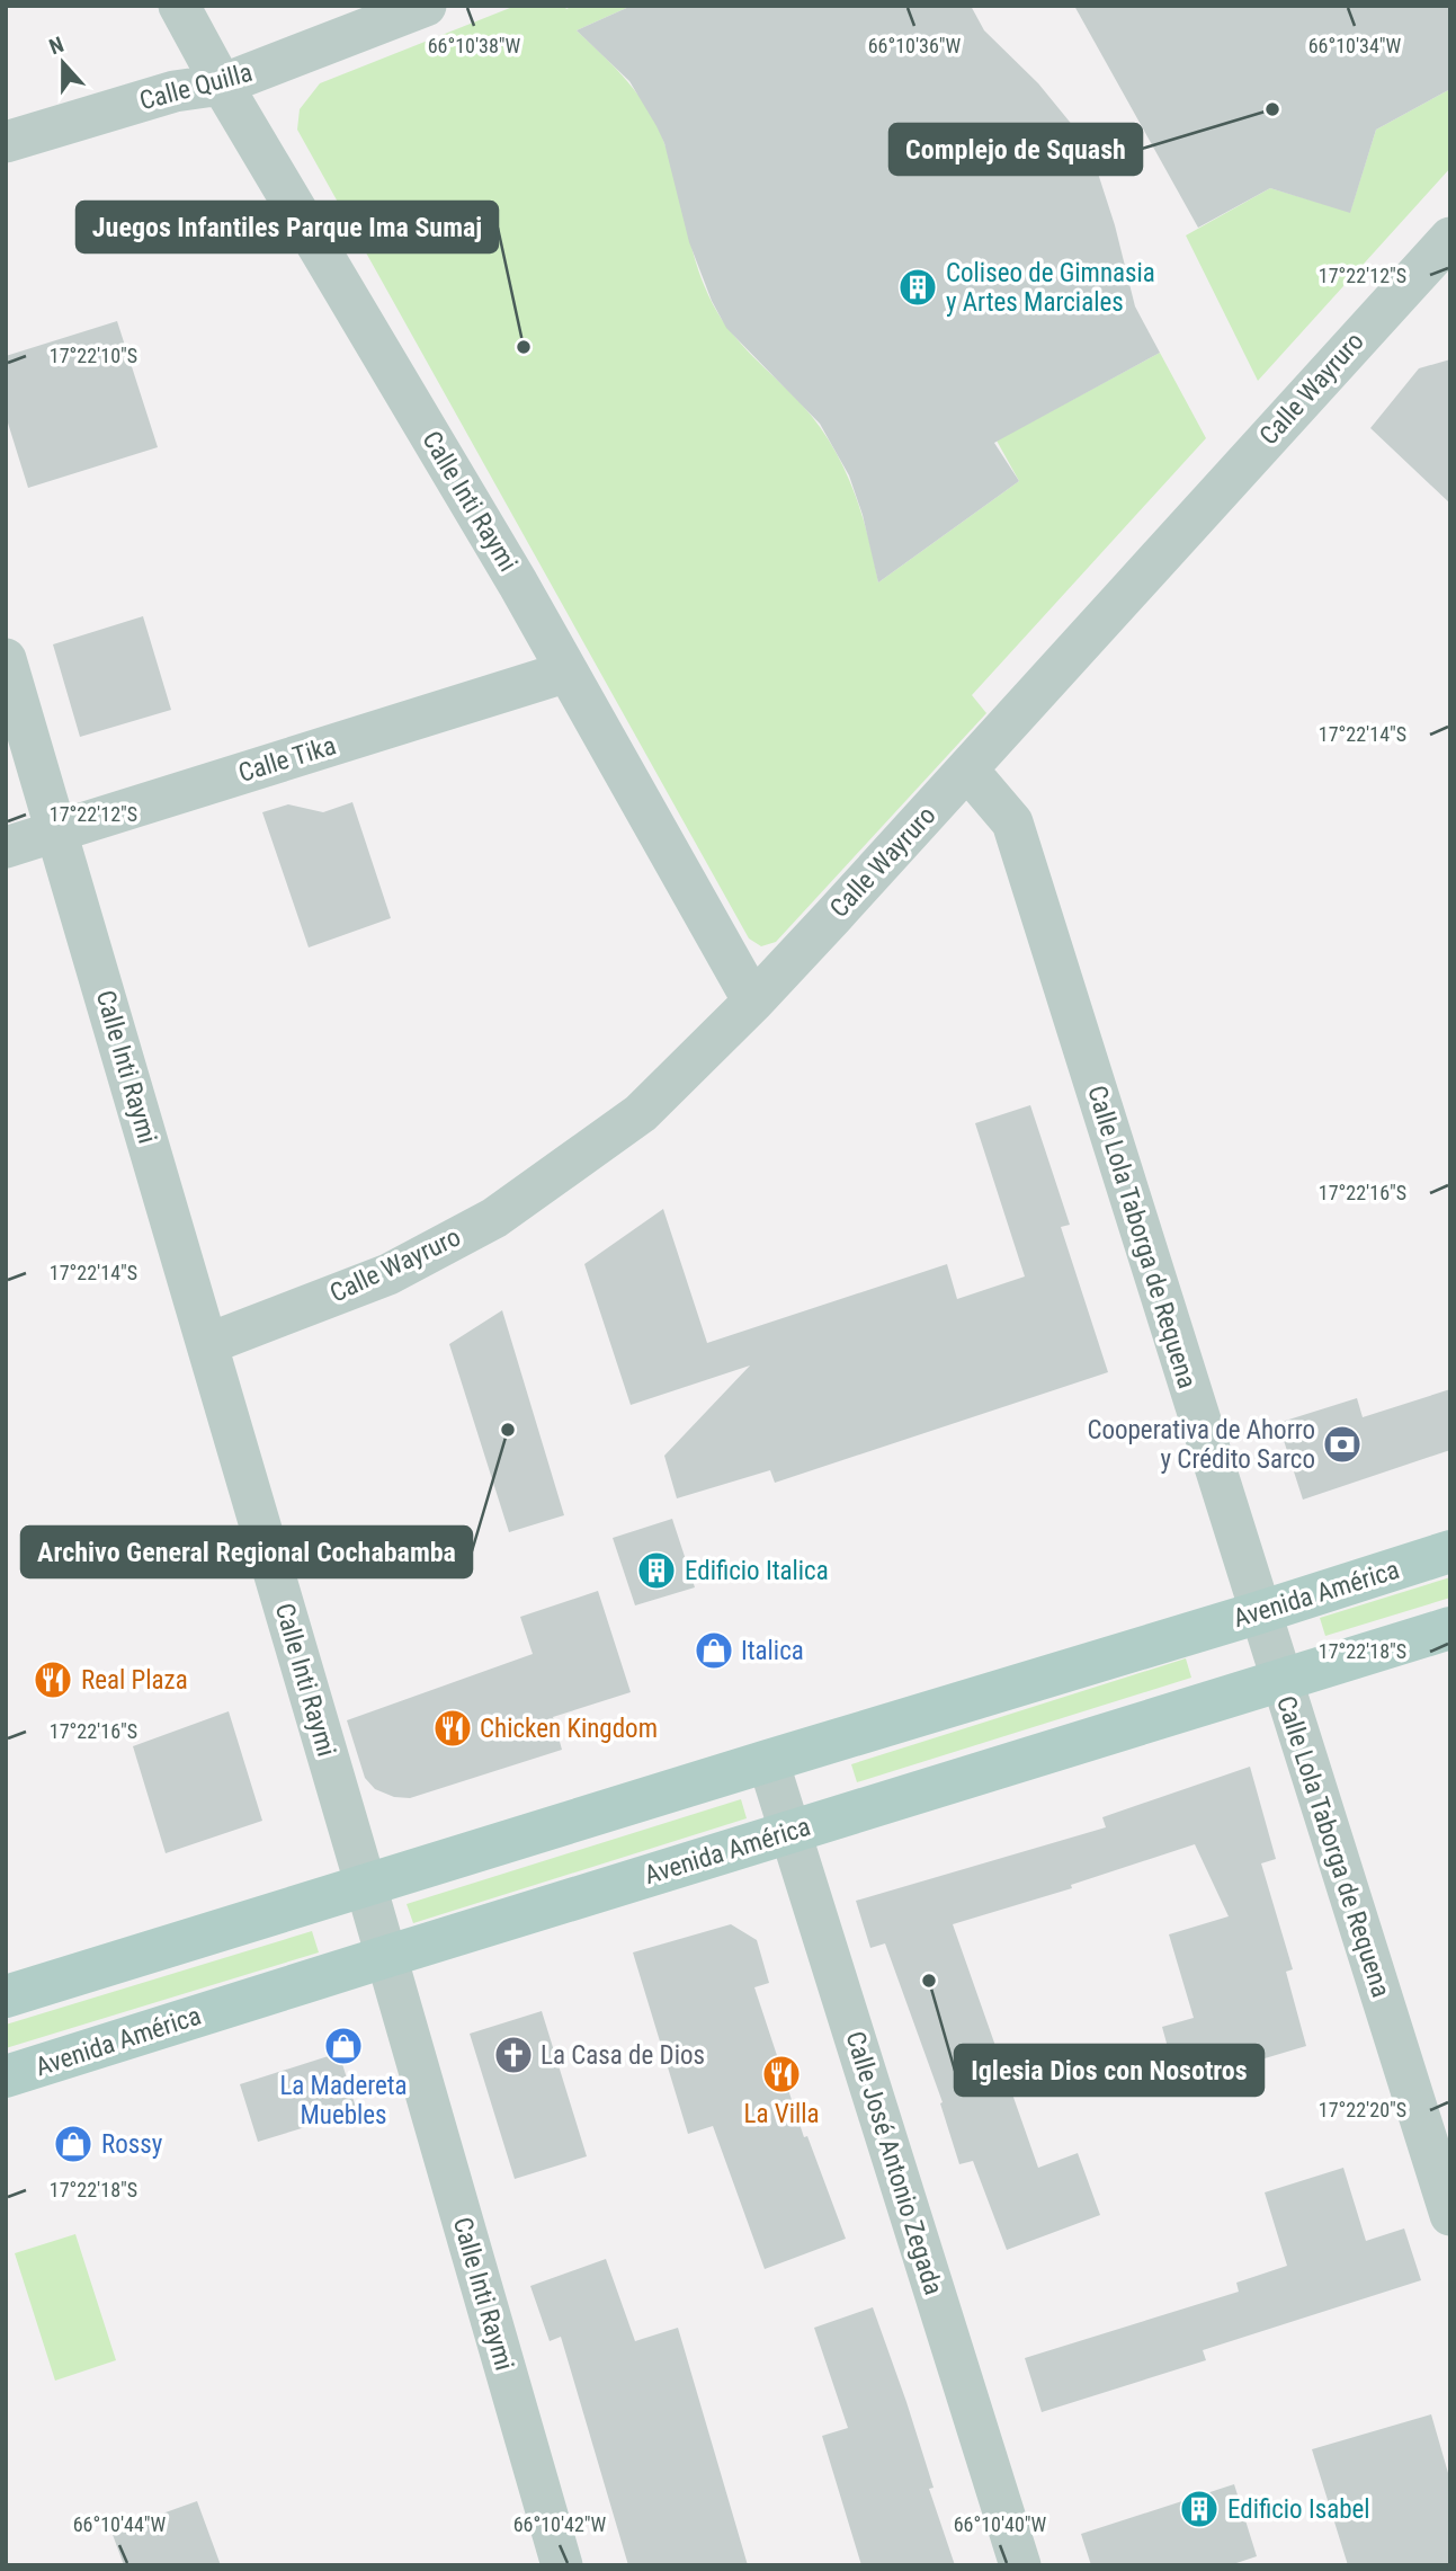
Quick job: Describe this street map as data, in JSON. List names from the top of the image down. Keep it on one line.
{"streets":{"main road":["Avenida América"],"street":["Calle Quilla","Calle Wayruro","Calle Inti Raymi","Calle Tika","Calle Lola Taborga de Requena","Calle José Antonio Zegada"]},"crossings":[["Calle Quilla","Calle Inti Raymi"],["Calle Wayruro","Calle Inti Raymi"],["Calle Wayruro","Calle Lola Taborga de Requena"],["Calle Inti Raymi","Calle Tika"],["Calle Inti Raymi","Avenida América"],["Calle Lola Taborga de Requena","Avenida América"],["Avenida América","Calle José Antonio Zegada"]],"places":{"other":["Complejo de Squash","Juegos Infantiles Parque Ima Sumaj","Archivo General Regional Cochabamba","Iglesia Dios con Nosotros"],"building":["Coliseo de Gimnasia y Artes Marciales","Edificio Italica","Edificio Isabel"],"bank":["Cooperativa de Ahorro y Crédito Sarco"],"shop":["Italica","La Madereta Muebles","Rossy"],"restaurant":["Real Plaza","Chicken Kingdom","La Villa"],"church":["La Casa de Dios"]},"north":"top","coordinates":["66°10'36\"W","66°10'38\"W","66°10'34\"W","17°22'12\"S","17°22'10\"S","17°22'14\"S","17°22'16\"S","17°22'18\"S","17°22'20\"S","66°10'44\"W","66°10'42\"W","66°10'40\"W"]}
